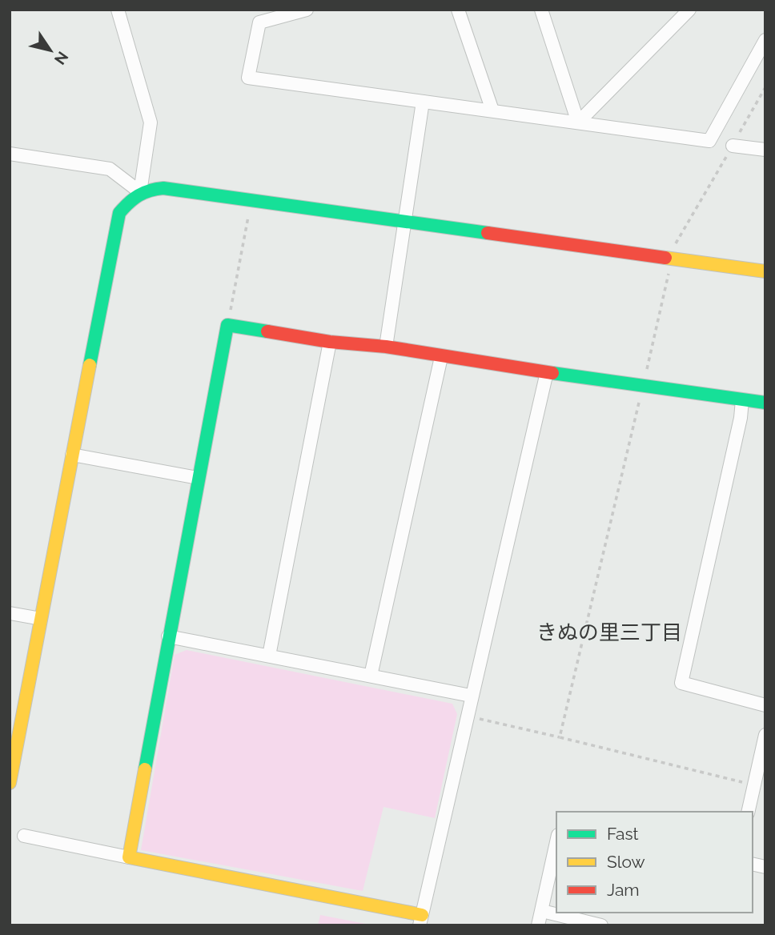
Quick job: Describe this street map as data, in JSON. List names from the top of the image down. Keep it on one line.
{"districts":["きぬの里三丁目"],"legend":["Fast","Slow","Jam"],"north":"bottom right"}
